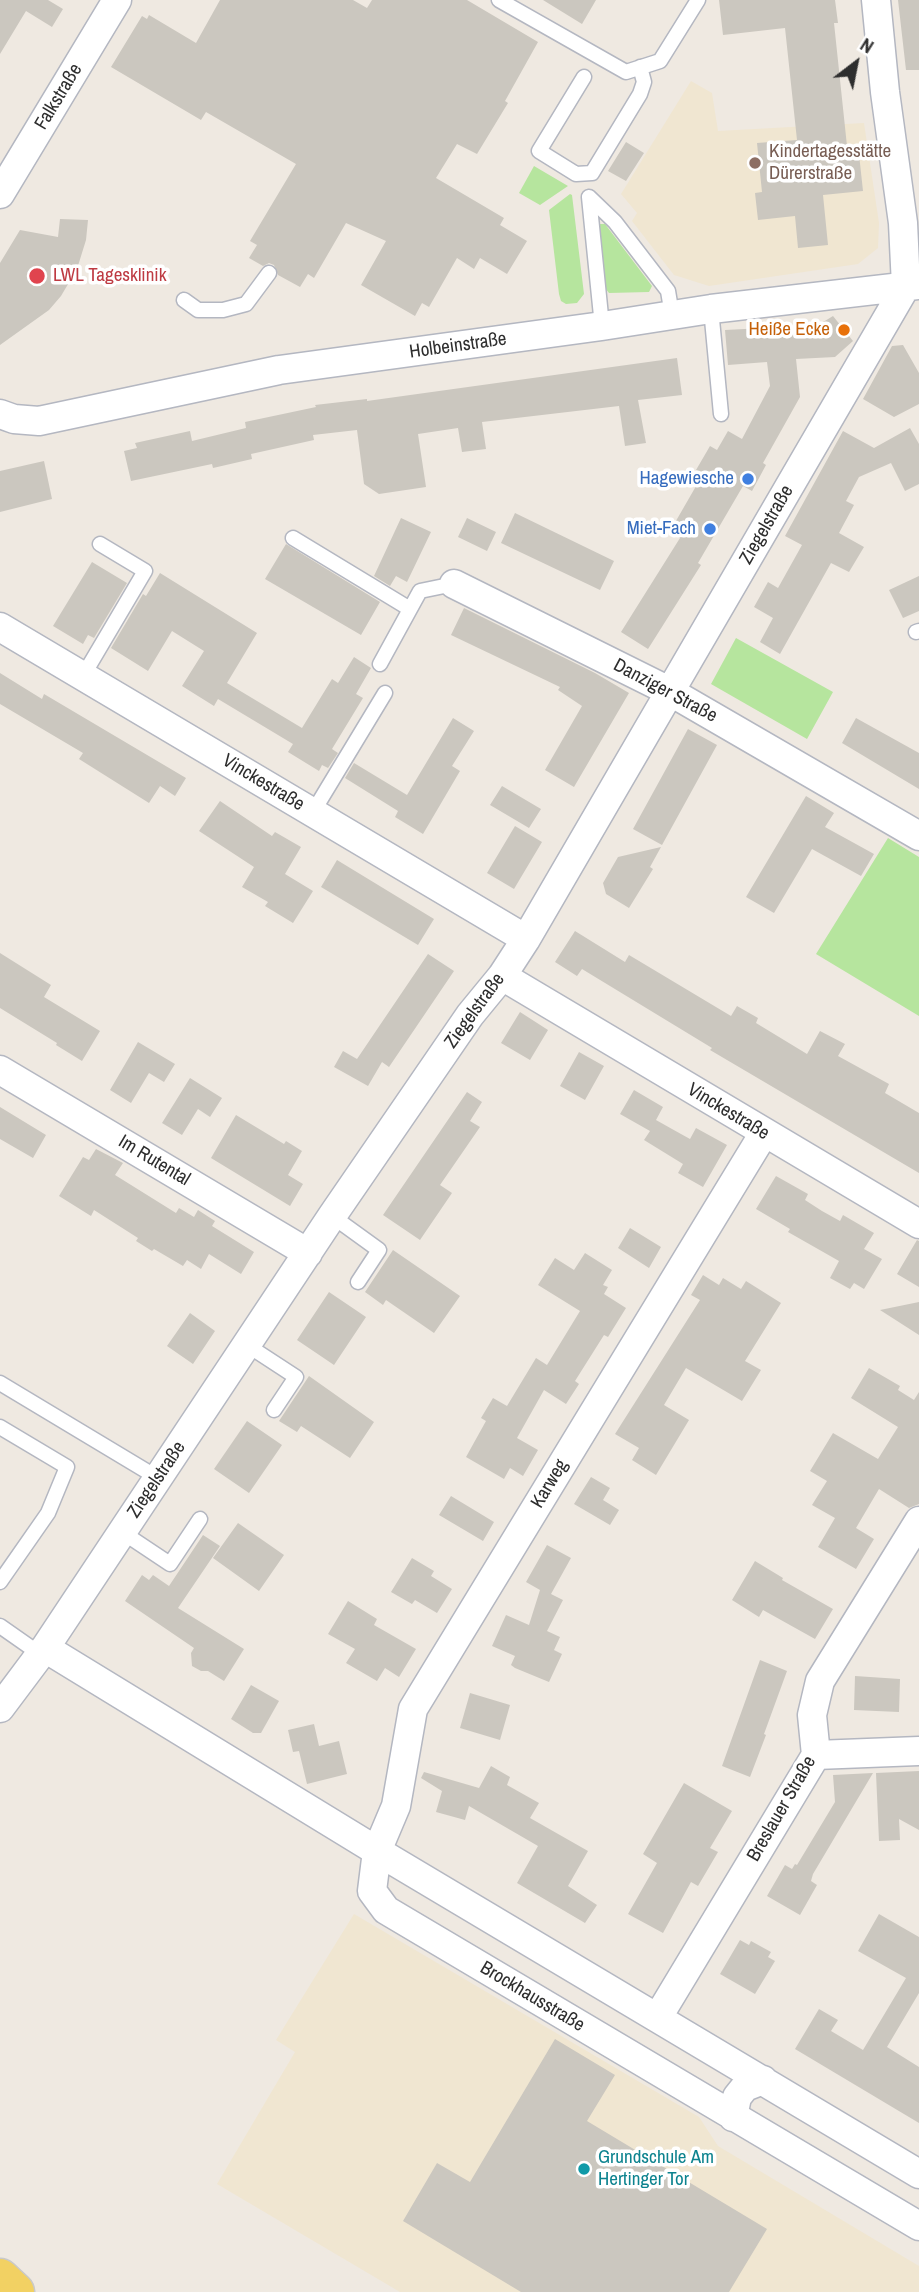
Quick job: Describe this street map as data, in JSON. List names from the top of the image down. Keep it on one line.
{"streets":{"street":["Falkstraße","Holbeinstraße","Ziegelstraße","Danziger Straße","Vinckestraße","Im Rutental","Karweg","Breslauer Straße","Brockhausstraße"]},"crossings":[["Holbeinstraße","Ziegelstraße"],["Ziegelstraße","Danziger Straße"],["Ziegelstraße","Vinckestraße"],["Ziegelstraße","Im Rutental"],["Vinckestraße","Karweg"],["Karweg","Brockhausstraße"]],"places":["Kindertagesstätte Dürerstraße","LWL Tagesklinik","Heiße Ecke","Hagewiesche","Miet-Fach","Grundschule Am Hertinger Tor"],"north":"top right"}
